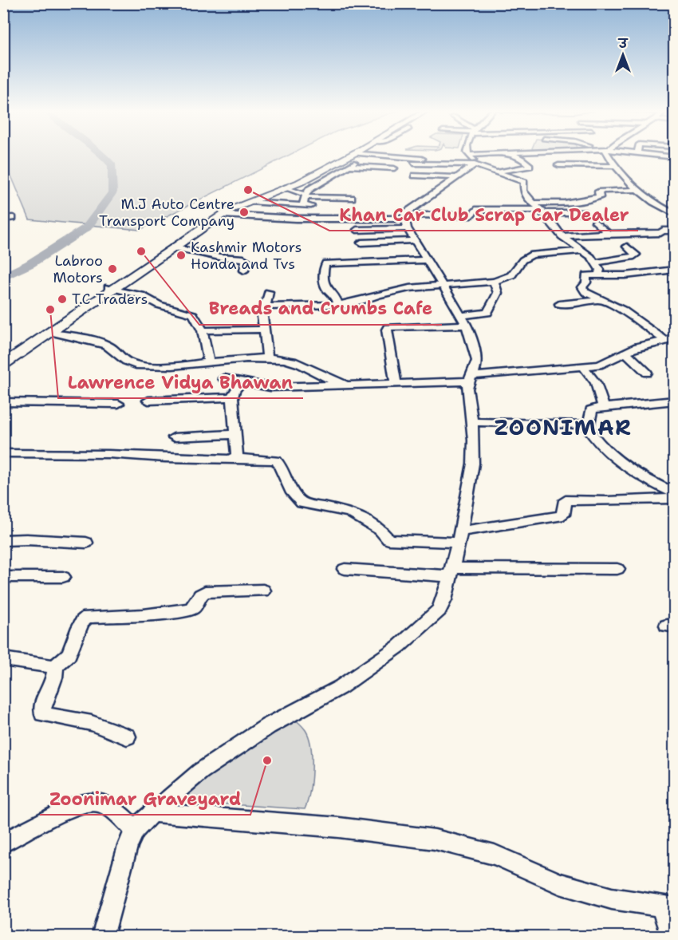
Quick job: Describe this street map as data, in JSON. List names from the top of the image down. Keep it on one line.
{"districts":["ZOONIMAR"],"places":["Khan Car Club Scrap Car Dealer","M.J Auto Centre Transport Company","Breads and Crumbs Cafe","Kashmir Motors Honda and Tvs","Labroo Motors","T.C Traders","Lawrence Vidya Bhawan","Zoonimar Graveyard"],"north":"top"}
